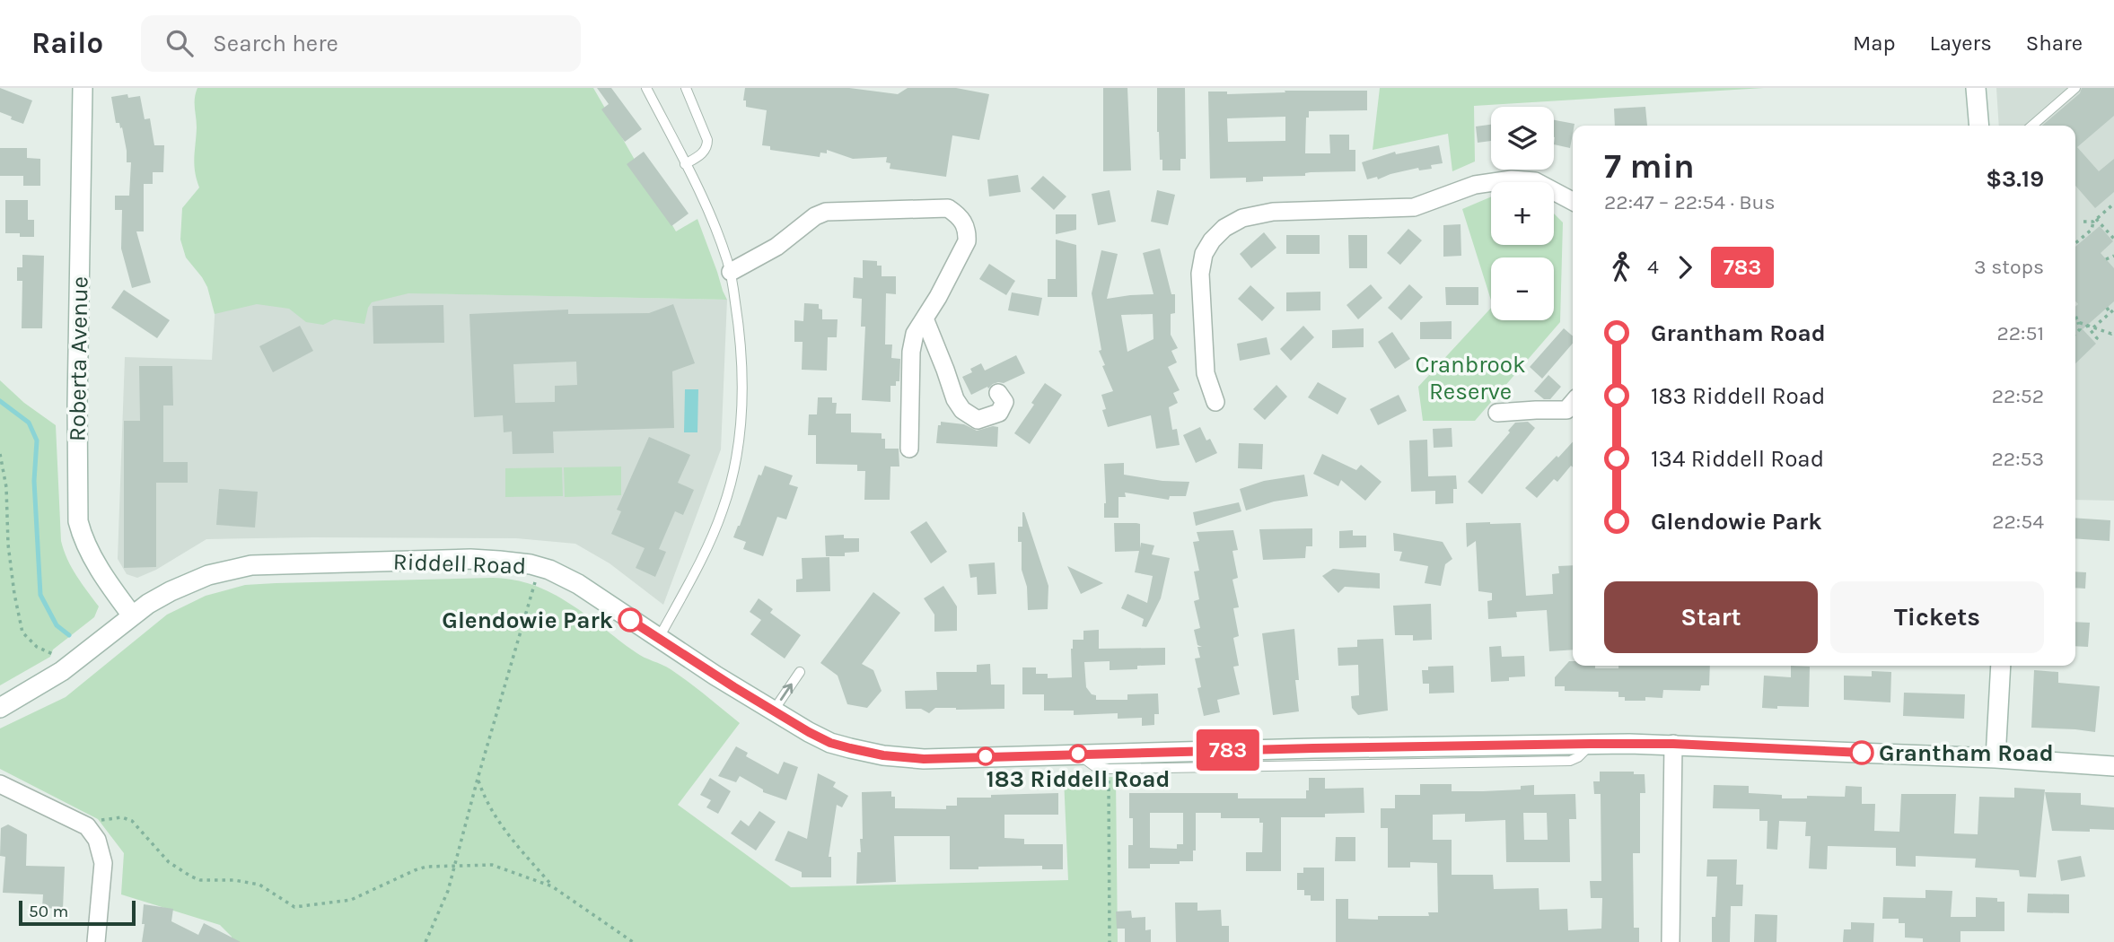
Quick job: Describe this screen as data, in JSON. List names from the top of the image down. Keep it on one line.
{"streets":{"street":["Roberta Avenue","Riddell Road"]},"crossings":[["Roberta Avenue","Riddell Road"]],"parks":["Cranbrook Reserve"],"places":["Glendowie Park","Grantham Road","183 Riddell Road"],"lines":["bus line 783"],"scale_bar":"50 m","page":{"header":"Railo","search":"Search here","nav":["Map","Layers","Share"],"on_map":"783","map_buttons":["+","−"],"heading":["7 min","22:47 – 22:54 · Bus","$3.19"],"legs":["4","783","3 stops"],"list":[{"name":"Grantham Road","value":"22:51"},{"name":"183 Riddell Road","value":"22:52"},{"name":"134 Riddell Road","value":"22:53"},{"name":"Glendowie Park","value":"22:54"}],"buttons":["Start","Tickets"],"scale":"50 m"}}
